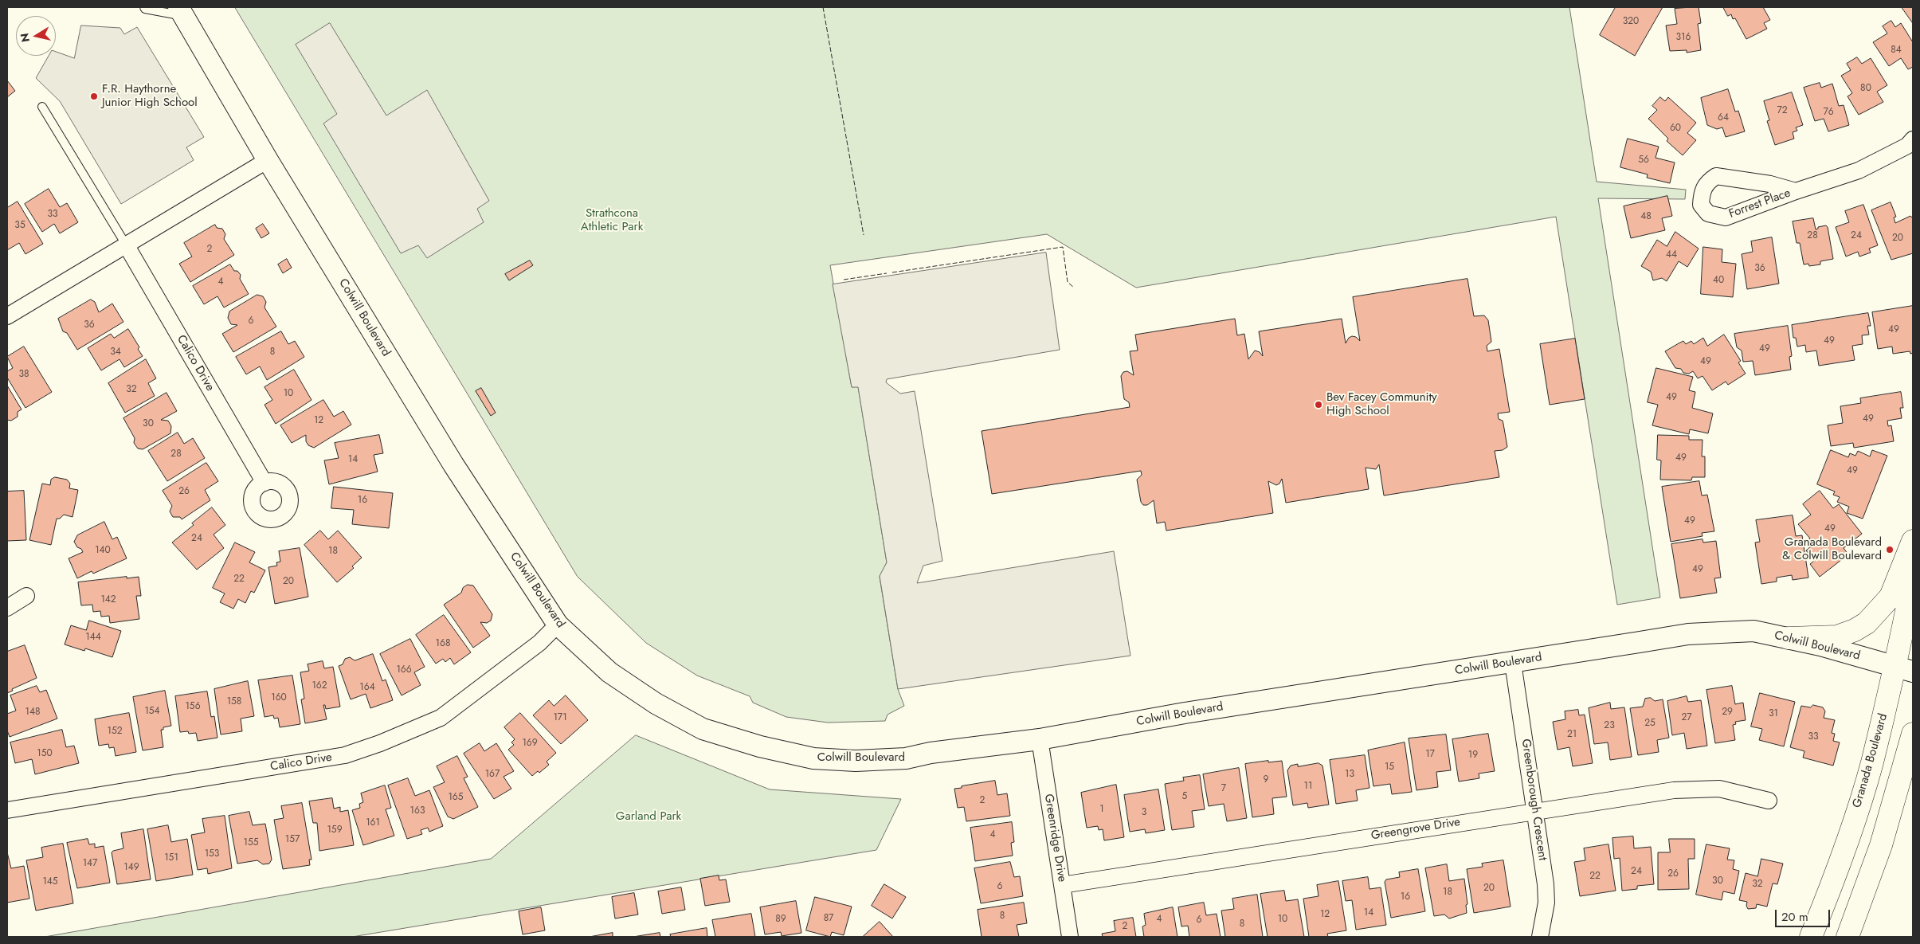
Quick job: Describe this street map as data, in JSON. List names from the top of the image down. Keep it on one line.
{"streets":{"main road":["Granada Boulevard"],"street":["Forrest Place","Colwill Boulevard","Calico Drive","Greenborough Crescent","Greengrove Drive","Greenridge Drive"]},"crossings":[["Colwill Boulevard","Calico Drive"],["Colwill Boulevard","Granada Boulevard"],["Colwill Boulevard","Greenborough Crescent"],["Colwill Boulevard","Greenridge Drive"],["Greenborough Crescent","Greengrove Drive"],["Greengrove Drive","Greenridge Drive"]],"parks":["Strathcona Athletic Park","Garland Park"],"places":["F.R. Haythorne Junior High School","Bev Facey Community High School","Granada Boulevard & Colwill Boulevard"],"house_numbers":["320","316","84","80","72","76","64","60","56","33","48","35","28","24","20","2","44","36","40","4","6","36","49","49","49","34","8","49","38","32","10","49","49","12","30","28","49","14","49","26","16","49","49","24","140","18","49","22","20","142","144","168","166","162","164","160","158","156","154","148","29","31","171","27","25","23","152","21","33","169","150","17","19","15","167","13","9","11","7","5","165","2","1","163","3","161","159","4","157","155","153","151","147","149","24","26","22","30","145","32","6","20","18","16","14","12","8","87","89","4","10","6","8","2"],"scale_bar":"20 m","north":"left"}
